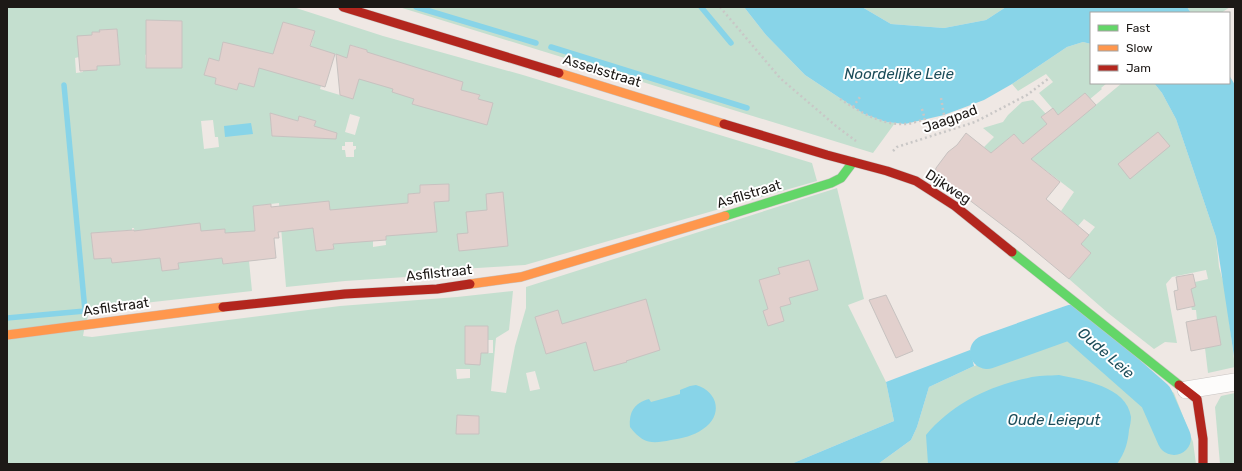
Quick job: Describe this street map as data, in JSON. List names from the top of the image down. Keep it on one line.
{"streets":{"street":["Asselsstraat","Dijkweg","Asfilstraat"],"path":["Jaagpad"]},"crossings":[["Asselsstraat","Dijkweg"],["Asselsstraat","Asfilstraat"],["Dijkweg","Asfilstraat"]],"water":["Noordelijke Leie","Oude Leie","Oude Leieput"],"legend":["Fast","Slow","Jam"]}
